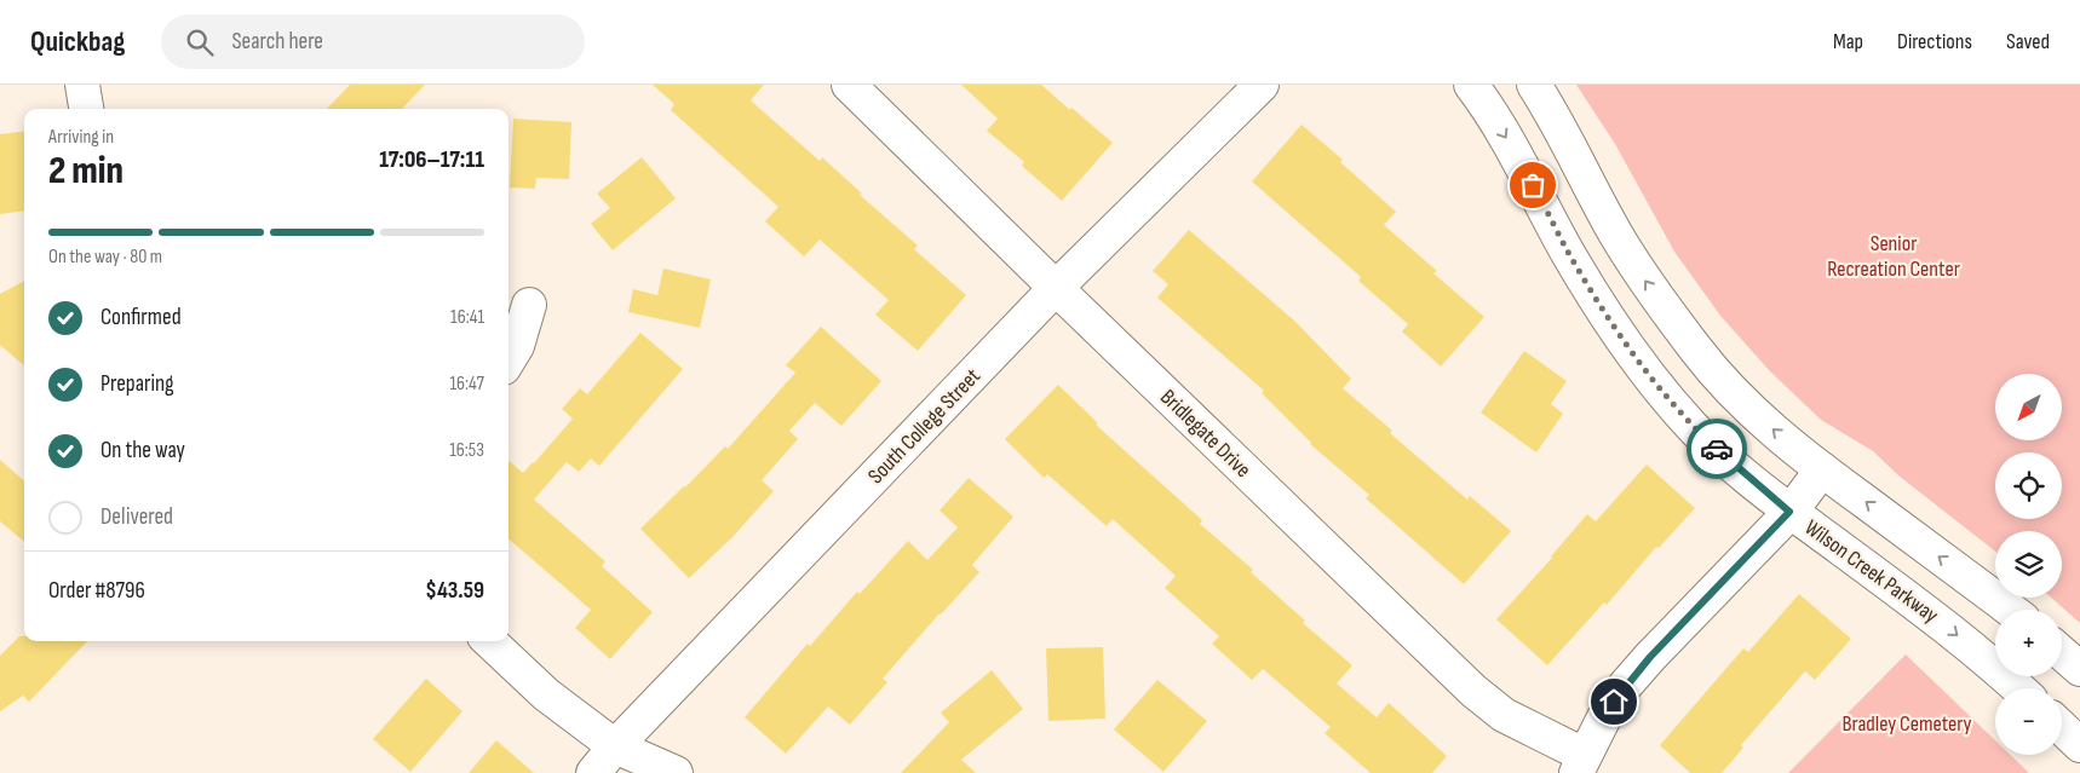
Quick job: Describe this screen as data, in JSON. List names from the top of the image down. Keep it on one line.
{"streets":{"street":["South College Street","Bridlegate Drive","Wilson Creek Parkway"]},"crossings":[["South College Street","Bridlegate Drive"]],"parks":["Senior Recreation Center","Bradley Cemetery"],"north":"bottom left","page":{"header":"Quickbag","search":"Search here","nav":["Map","Directions","Saved"],"heading":["2 min","Arriving in","17:06–17:11"],"panel":["Order #8796","$43.59"],"bar":"On the way · 80 m","list":[["Confirmed","16:41"],["Preparing","16:47"],["On the way","16:53"],"Delivered"],"map_buttons":["+","−"]}}
